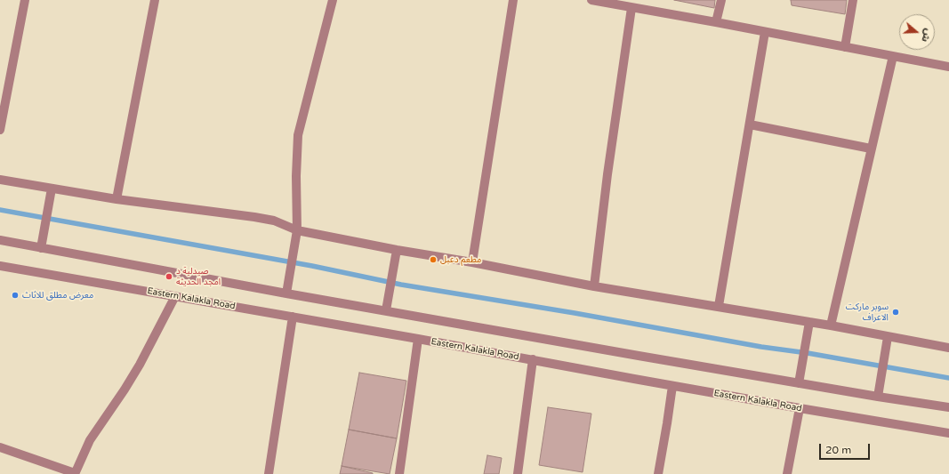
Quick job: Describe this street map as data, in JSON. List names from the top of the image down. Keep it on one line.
{"streets":{"street":["Eastern Kalakla Road"]},"places":["مطعم دعبل","صيدلية د امجد الحديثة","معرض مطلق للاثاث","سوبر ماركت الاعراف"],"scale_bar":"20 m","north":"right"}
